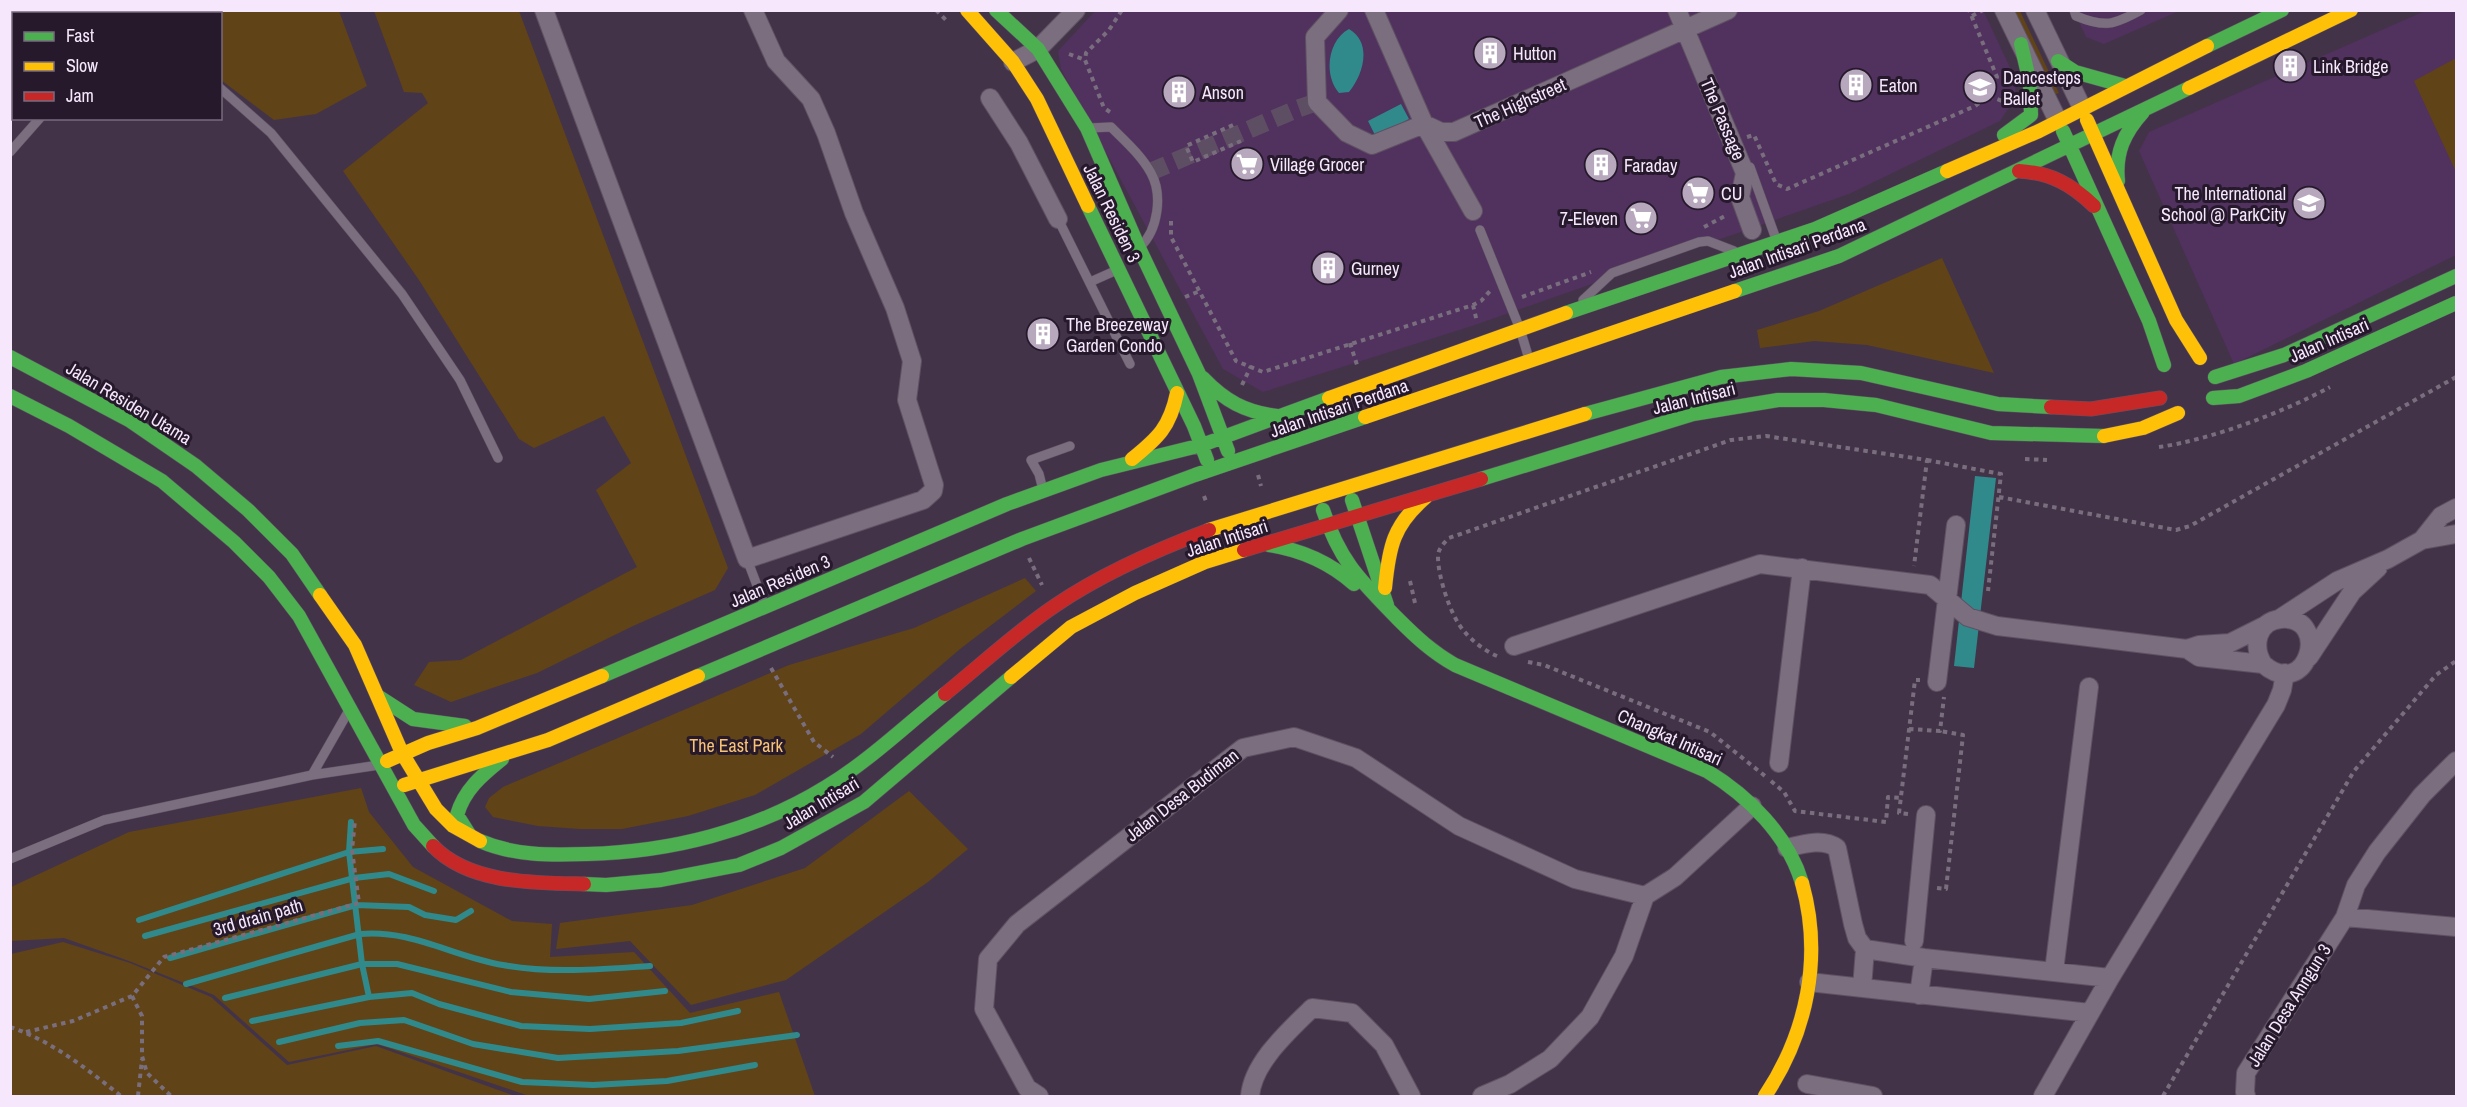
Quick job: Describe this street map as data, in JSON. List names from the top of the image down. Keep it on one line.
{"streets":{"street":["The Highstreet","The Passage","Jalan Residen 3","Jalan Intisari Perdana","Jalan Intisari","Jalan Residen Utama","Changkat Intisari","Jalan Desa Budiman","Jalan Desa Anngun 3"],"path":["3rd drain path"]},"crossings":[["The Highstreet","The Passage"],["Jalan Residen 3","Jalan Intisari Perdana"],["Jalan Residen 3","Jalan Intisari"],["Jalan Residen 3","Jalan Residen Utama"],["Jalan Intisari","Jalan Residen Utama"],["Jalan Intisari","Changkat Intisari"]],"parks":["The East Park"],"places":{"building":["Hutton","Link Bridge","Eaton","Anson","Faraday","Gurney","The Breezeway Garden Condo"],"school or university":["Dancesteps Ballet","The International School @ ParkCity"],"supermarket":["Village Grocer","CU","7-Eleven"]},"legend":["Fast","Slow","Jam"]}
